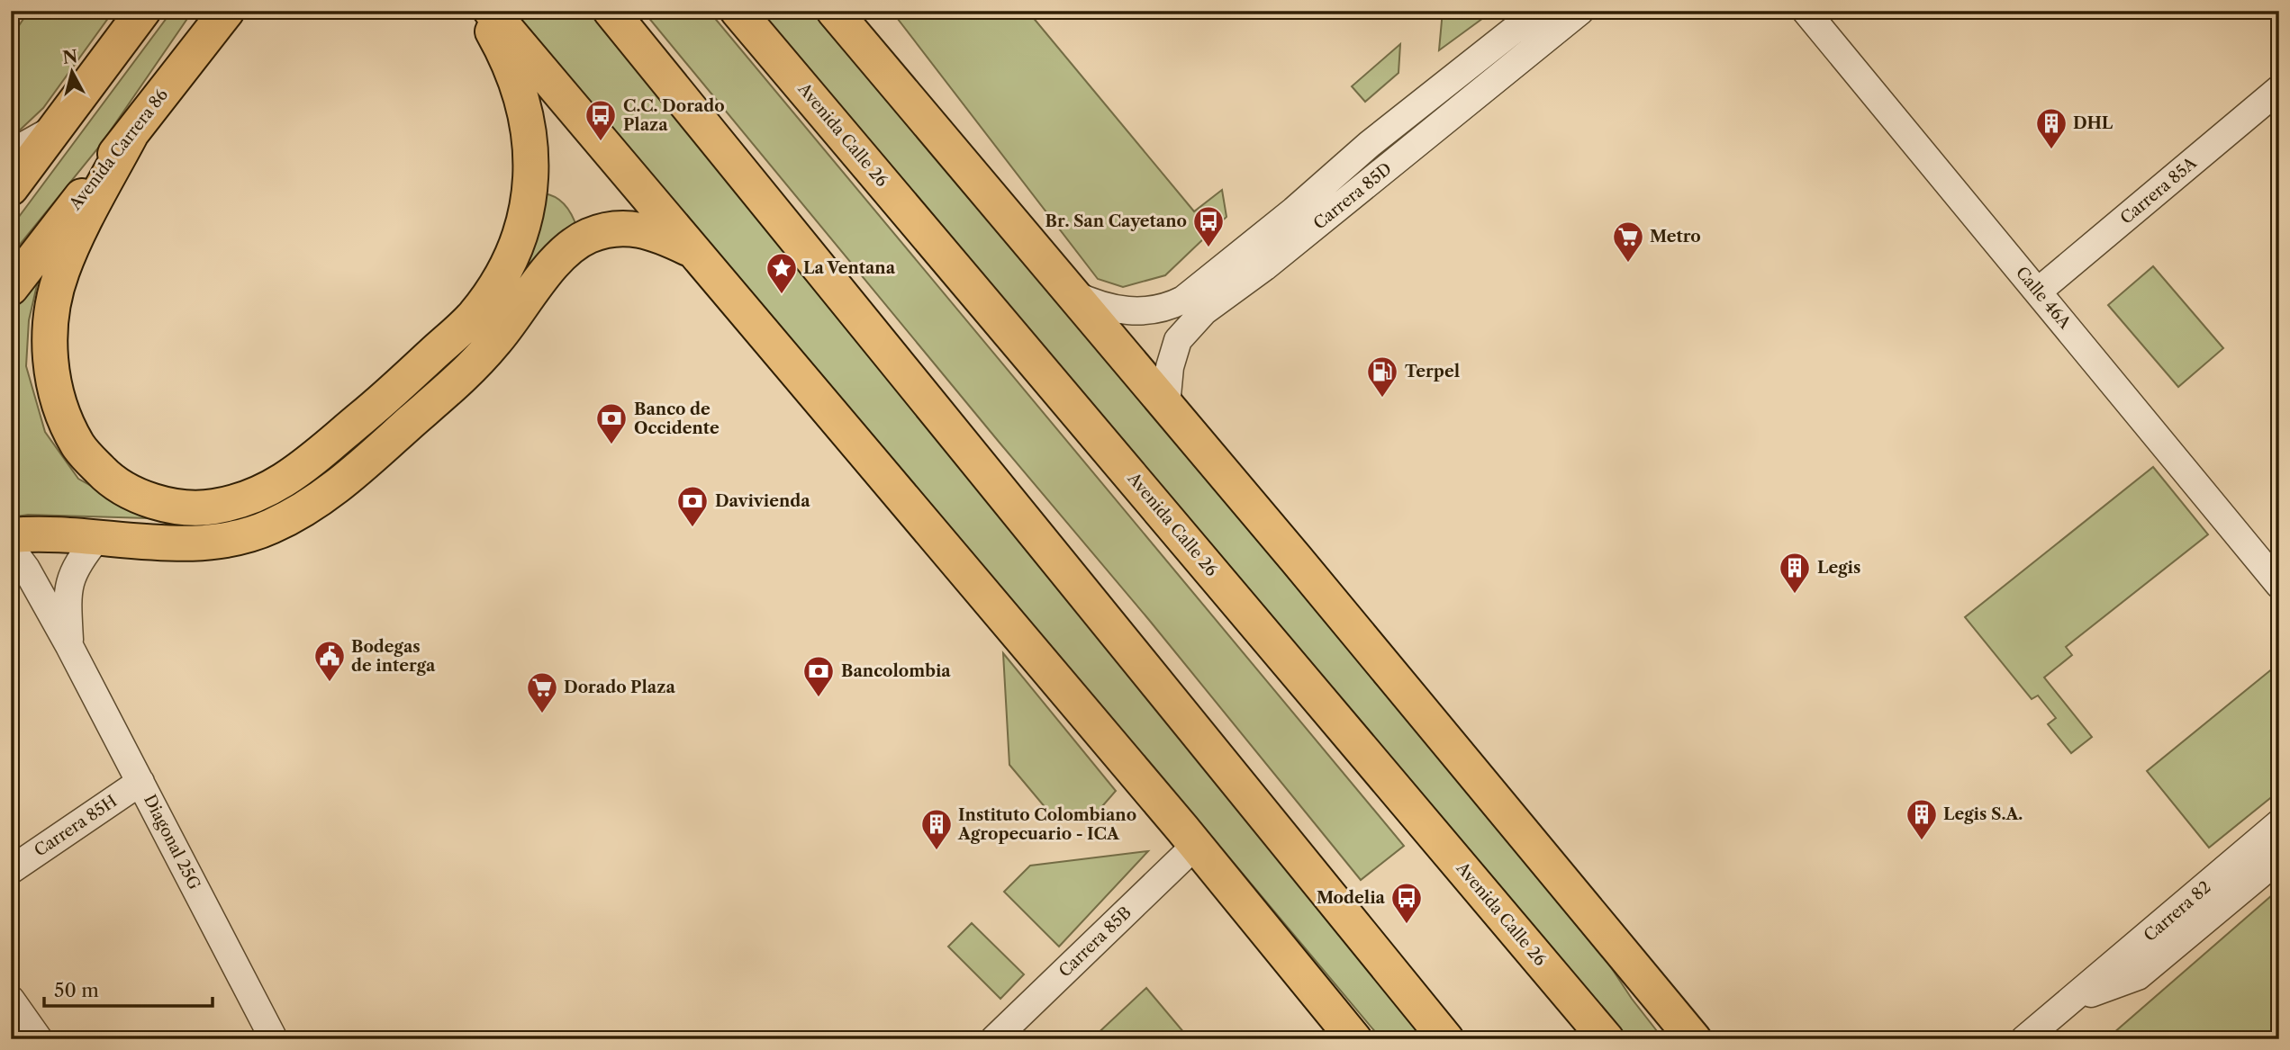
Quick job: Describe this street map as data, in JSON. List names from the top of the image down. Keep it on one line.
{"streets":{"main road":["Avenida Calle 26","Avenida Carrera 86"],"street":["Carrera 85A","Carrera 85D","Calle 46A","Carrera 85H","Diagonal 25G","Carrera 82","Carrera 85B"]},"crossings":[["Carrera 85A","Calle 46A"],["Carrera 85H","Diagonal 25G"]],"places":{"bus stop":["C.C. Dorado Plaza","Br. San Cayetano","Modelia"],"building":["DHL","Legis","Legis S.A.","Instituto Colombiano Agropecuario - ICA"],"supermarket":["Metro","Dorado Plaza"],"place":["La Ventana"],"fuel station":["Terpel"],"bank":["Banco de Occidente","Davivienda","Bancolombia"],"public building":["Bodegas de interga"]},"scale_bar":"50 m","north":"top"}
